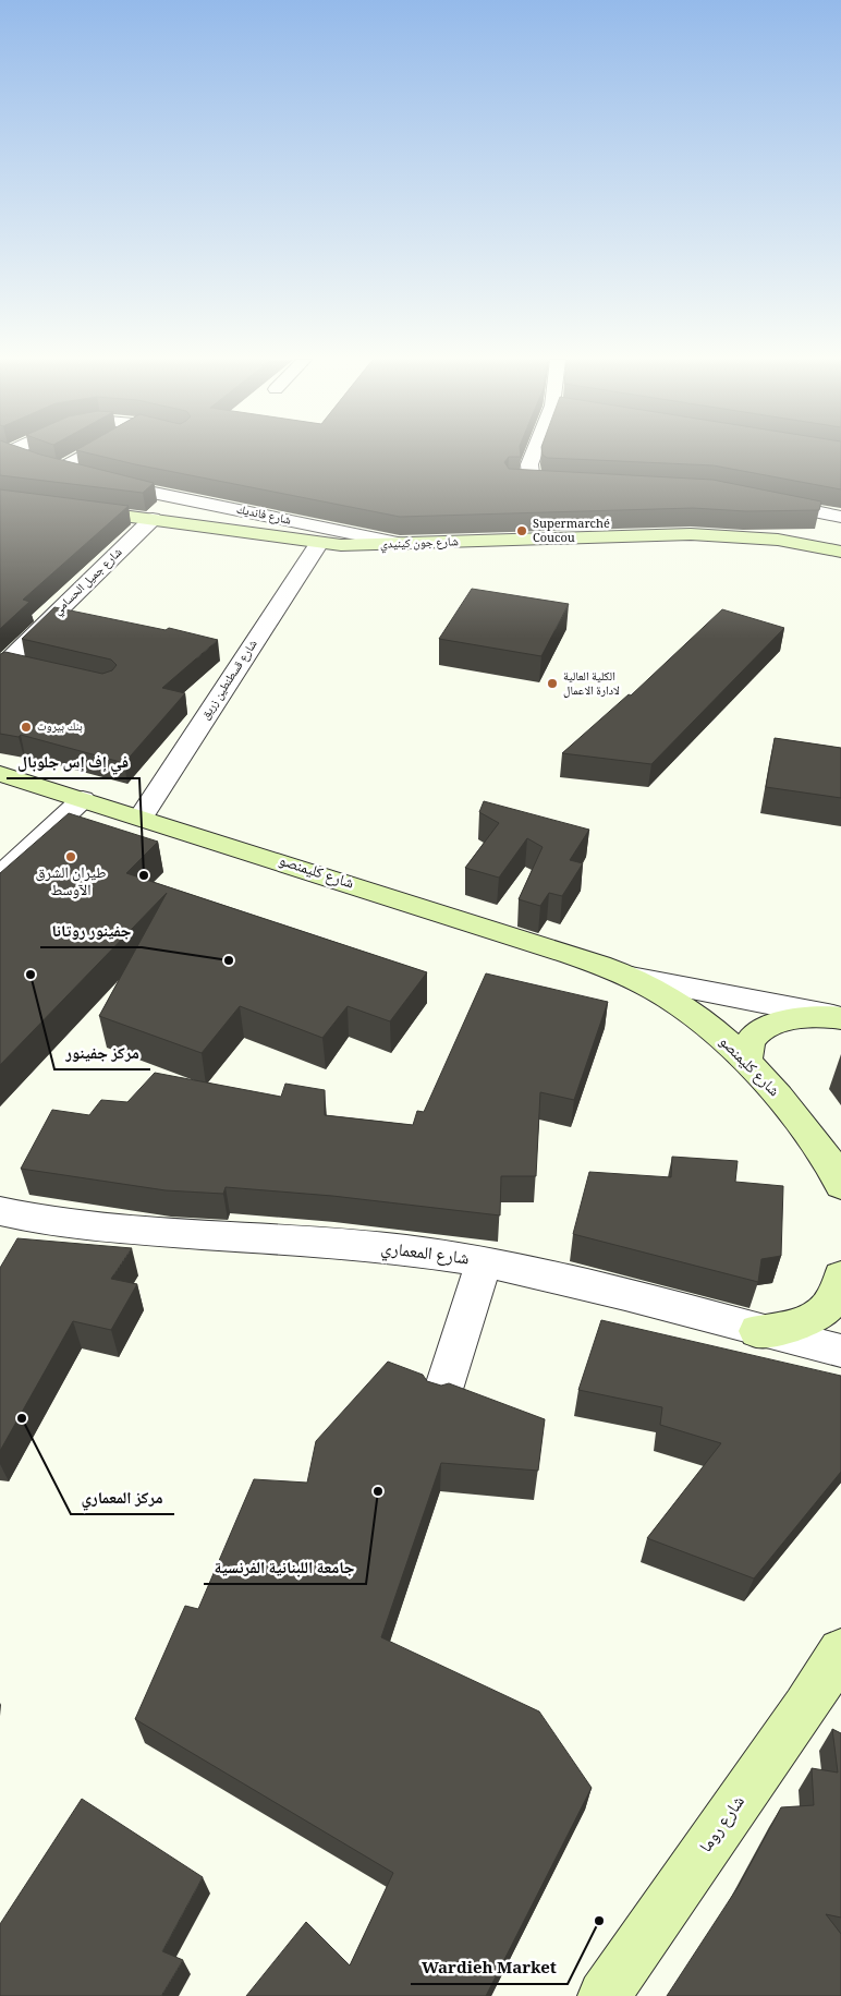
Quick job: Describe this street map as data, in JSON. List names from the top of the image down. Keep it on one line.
{"streets":{"street":["شارع فانديك","شارع جون كينيدي","شارع جميل الحسامي","شارع قسطنطين زريق","شارع كليمنصو","شارع المعماري","شارع روما"]},"crossings":[["شارع فانديك","شارع جون كينيدي"],["شارع جون كينيدي","شارع جميل الحسامي"],["شارع جون كينيدي","شارع قسطنطين زريق"],["شارع قسطنطين زريق","شارع كليمنصو"]],"places":["Supermarché Coucou","الكلية العالية لادارة الاعمال","بنك بيروت","طيران الشرق الآوسط","في إف إس جلوبال","جفينور روتانا","مركز جفينور","مركز المعماري","جامعة اللبنانية الفرنسية","Wardieh Market"]}
